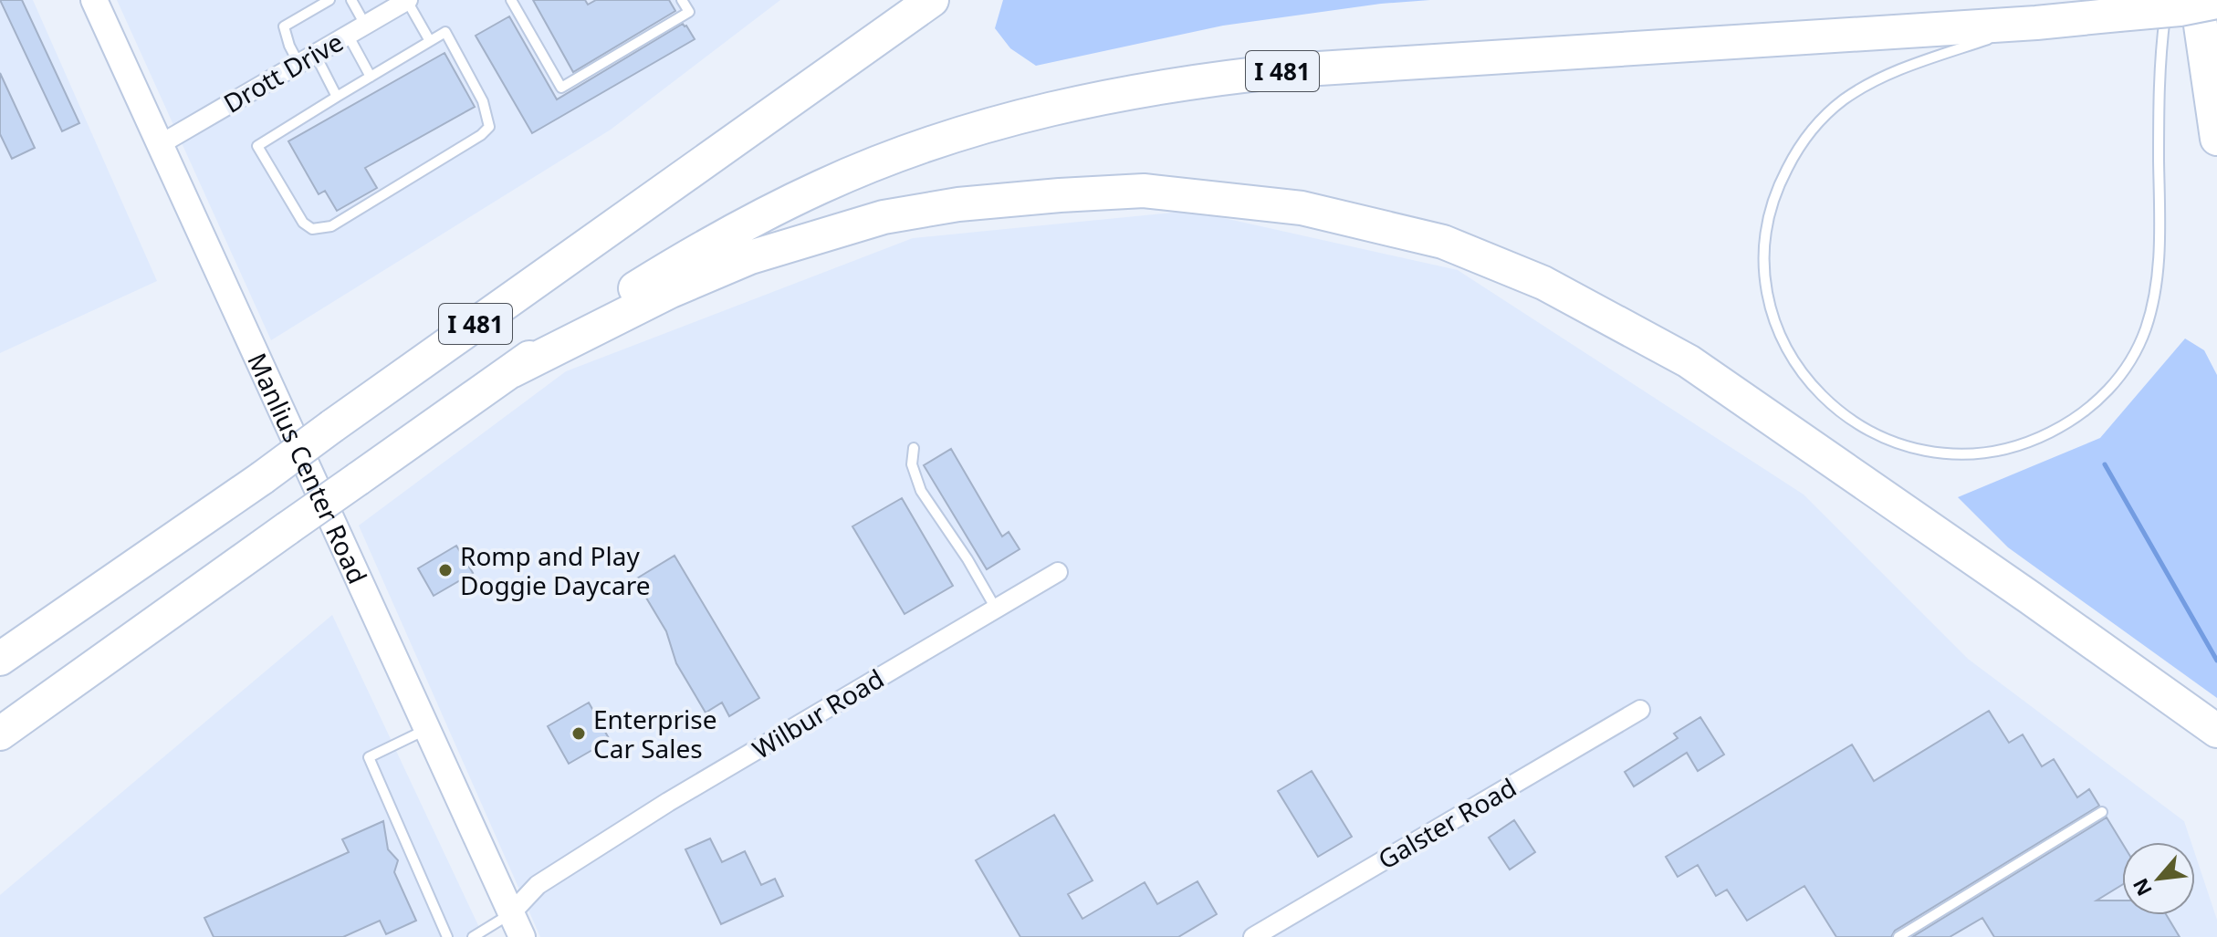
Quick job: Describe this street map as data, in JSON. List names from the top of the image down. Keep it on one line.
{"streets":{"highway":["I 481"],"main road":["Manlius Center Road"],"street":["Drott Drive","Wilbur Road","Galster Road"]},"crossings":[["Drott Drive","Manlius Center Road"],["Manlius Center Road","Wilbur Road"]],"places":["Romp and Play Doggie Daycare","Enterprise Car Sales"],"north":"bottom left"}
